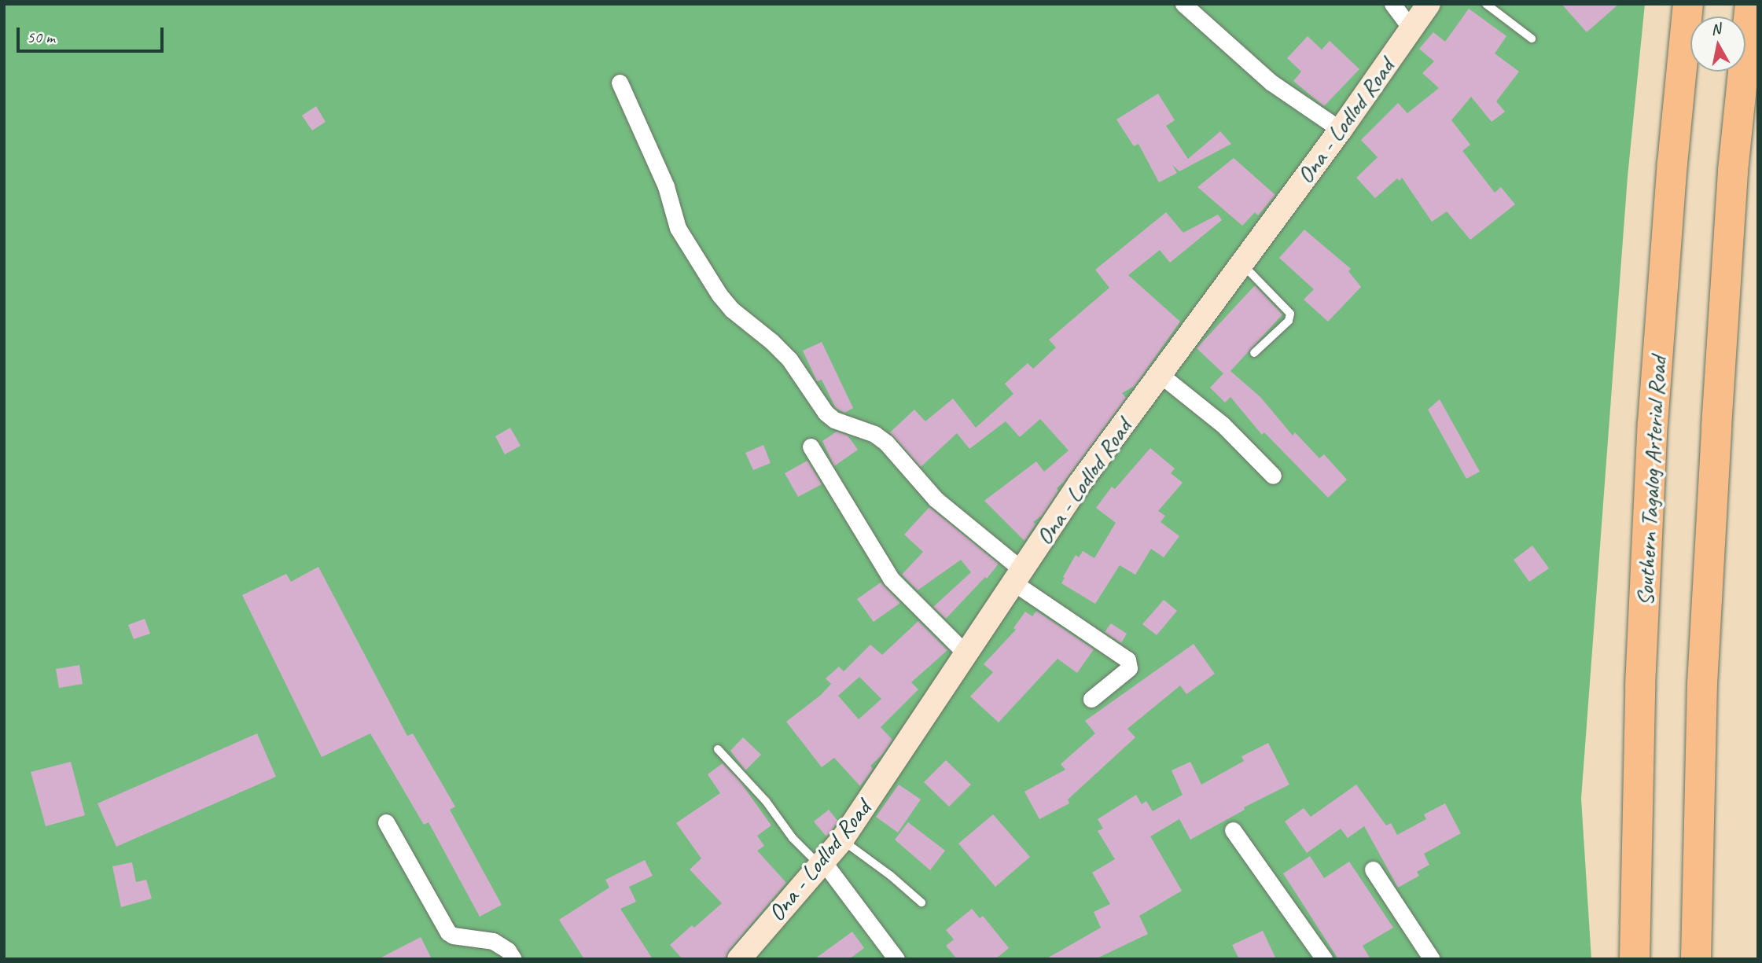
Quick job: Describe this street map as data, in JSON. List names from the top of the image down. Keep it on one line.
{"streets":{"highway":["Southern Tagalog Arterial Road"],"main road":["Ona - Lodlod Road"]},"scale_bar":"50 m","north":"top"}
